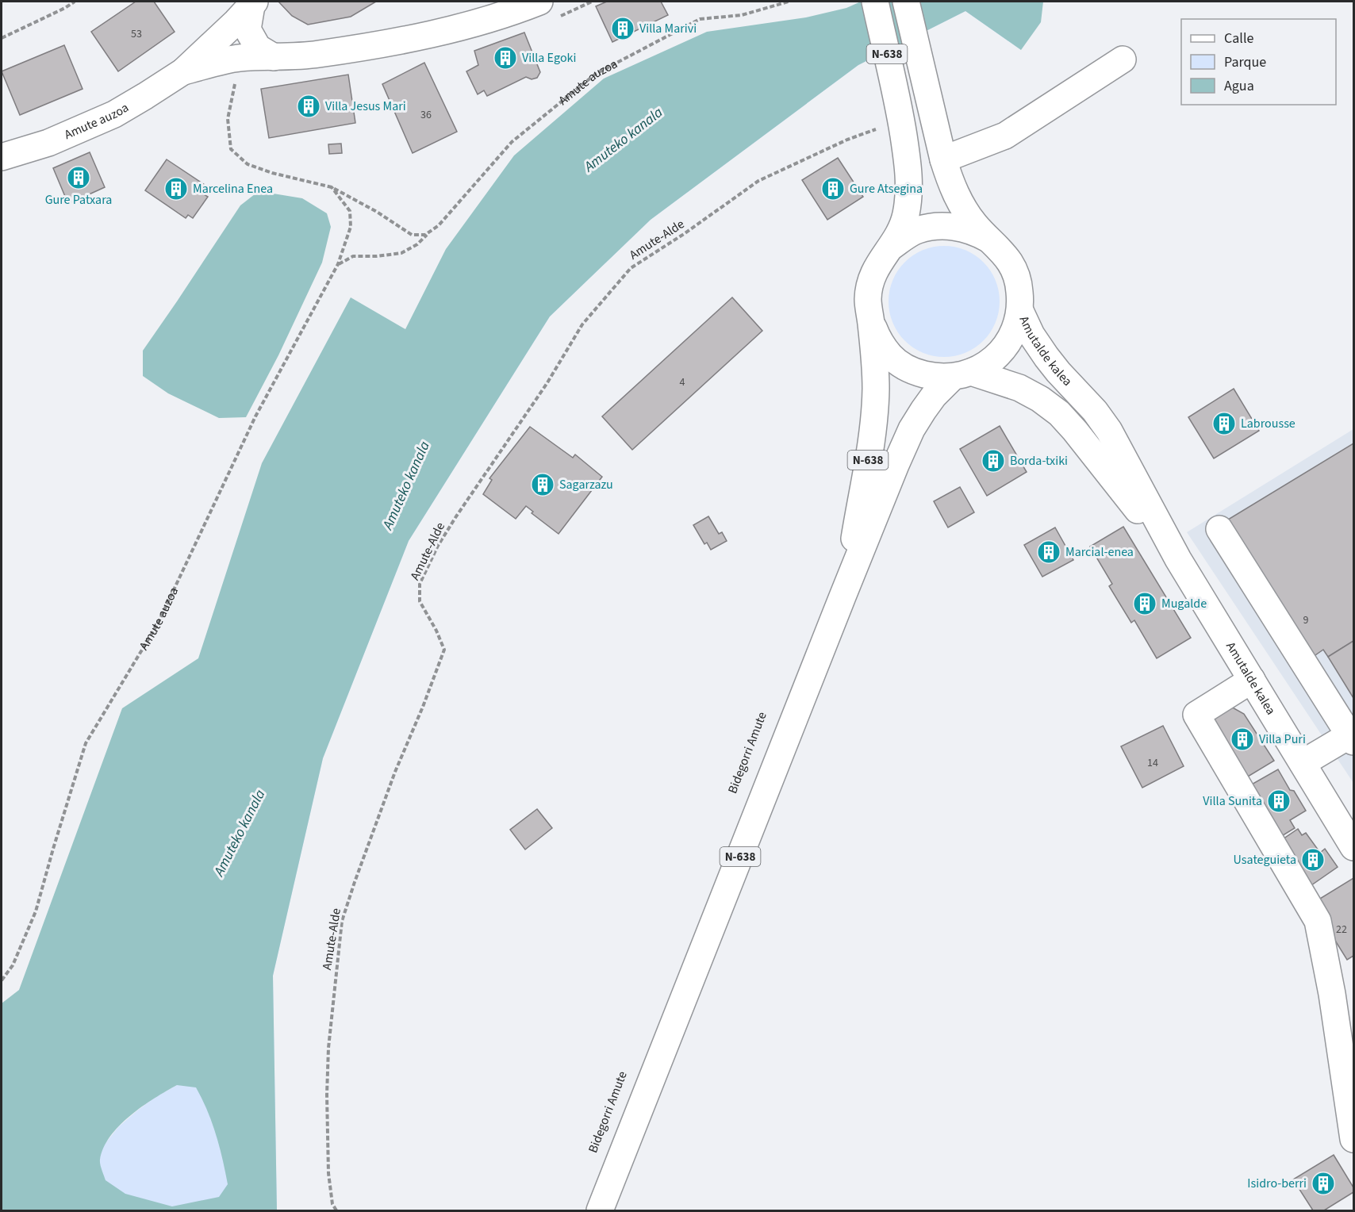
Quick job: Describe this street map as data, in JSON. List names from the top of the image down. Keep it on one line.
{"streets":{"main road":["N-638","Amute auzoa","Amutalde kalea"],"path":["Amute-Alde"]},"crossings":[["N-638","Amute-Alde"],["N-638","Amutalde kalea"]],"water":["Amuteko kanala"],"places":{"building":["Villa Marivi","Villa Egoki","Villa Jesus Mari","Gure Patxara","Marcelina Enea","Gure Atsegina","Labrousse","Borda-txiki","Sagarzazu","Marcial-enea","Mugalde","Villa Puri","Villa Sunita","Usateguieta","Isidro-berri"]},"house_numbers":["53","36","4","9","14","22"],"legend":["Calle","Parque","Agua"]}
